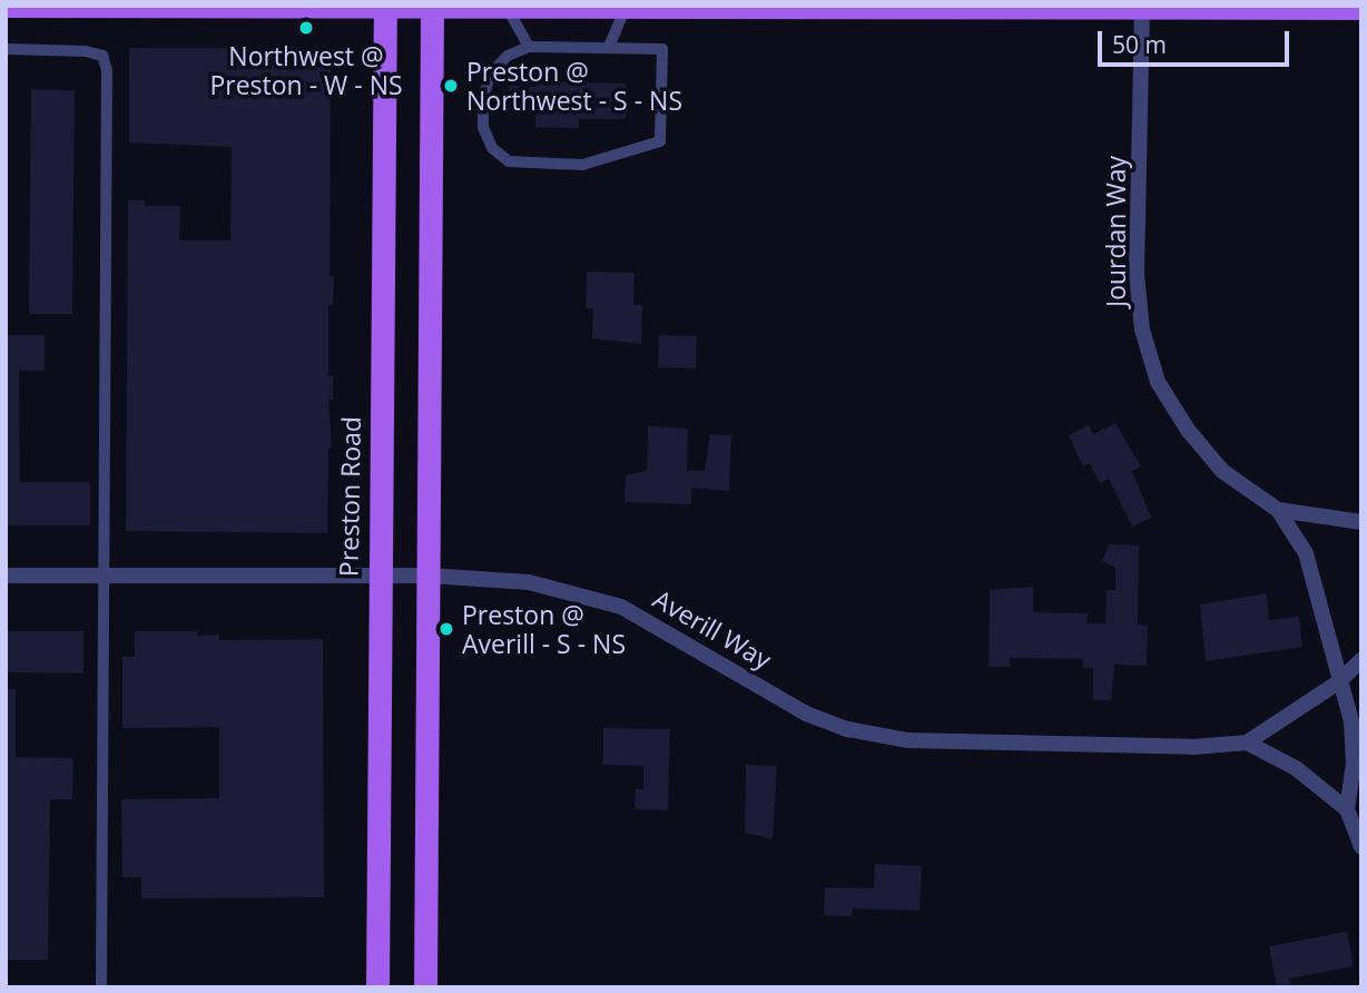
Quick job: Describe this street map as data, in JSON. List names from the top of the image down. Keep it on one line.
{"streets":{"main road":["Preston Road"],"street":["Jourdan Way","Averill Way"]},"crossings":[["Jourdan Way","Averill Way"],["Preston Road","Averill Way"]],"places":["Northwest @ Preston - W - NS","Preston @ Northwest - S - NS","Preston @ Averill - S - NS"],"scale_bar":"50 m"}
